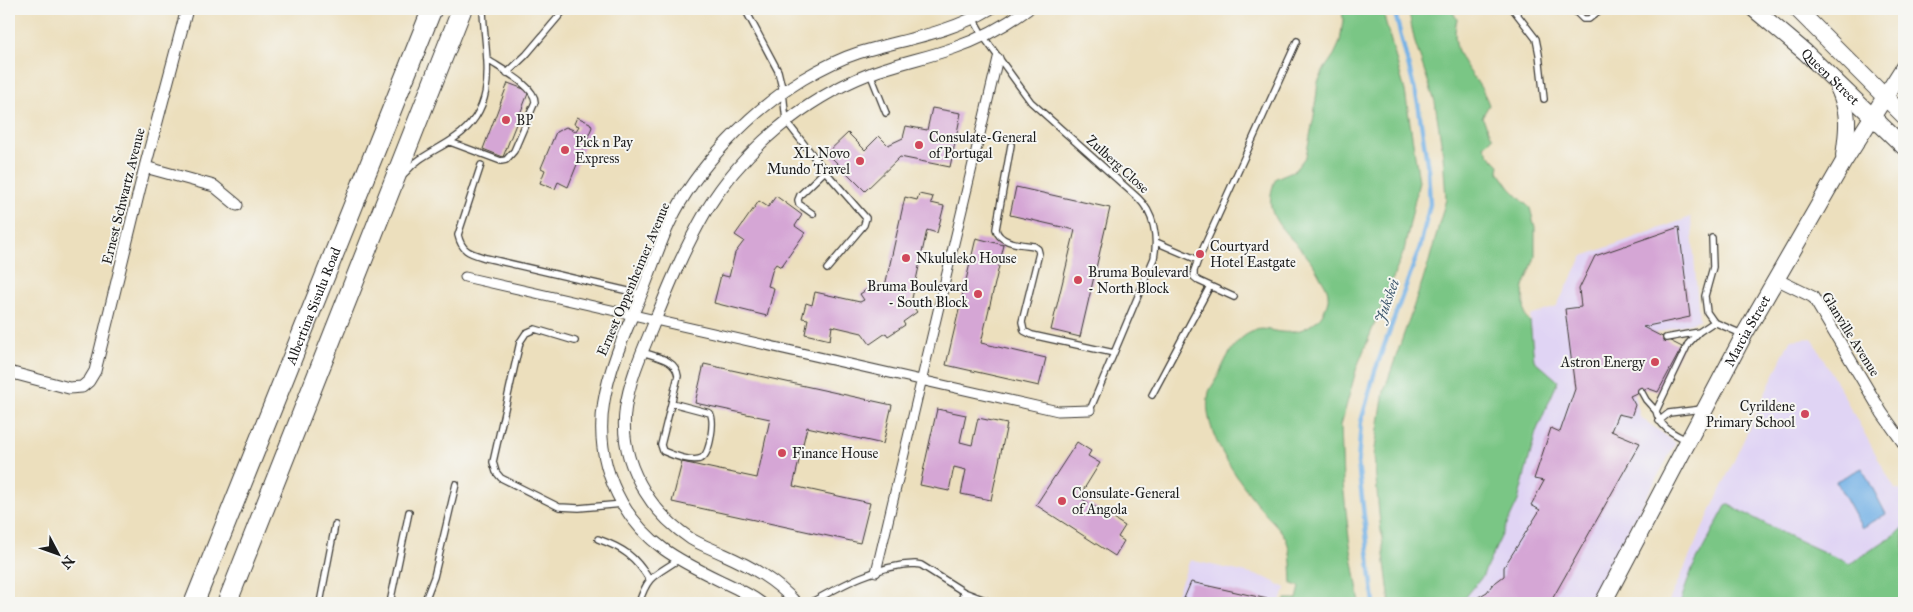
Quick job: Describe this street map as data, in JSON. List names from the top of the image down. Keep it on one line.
{"streets":{"main road":["Queen Street","Albertina Sisulu Road","Marcia Street"],"street":["Ernest Schwartz Avenue","Ernest Oppenheimer Avenue","Glanville Avenue"],"lane":["Zulberg Close"]},"crossings":[["Queen Street","Marcia Street"],["Zulberg Close","Ernest Oppenheimer Avenue"],["Marcia Street","Glanville Avenue"]],"water":["Jukskei"],"places":["BP","Consulate-General of Portugal","Pick n Pay Express","XL Novo Mundo Travel","Courtyard Hotel Eastgate","Nkululeko House","Bruma Boulevard - North Block","Bruma Boulevard - South Block","Astron Energy","Cyrildene Primary School","Finance House","Consulate-General of Angola"],"north":"bottom right"}
